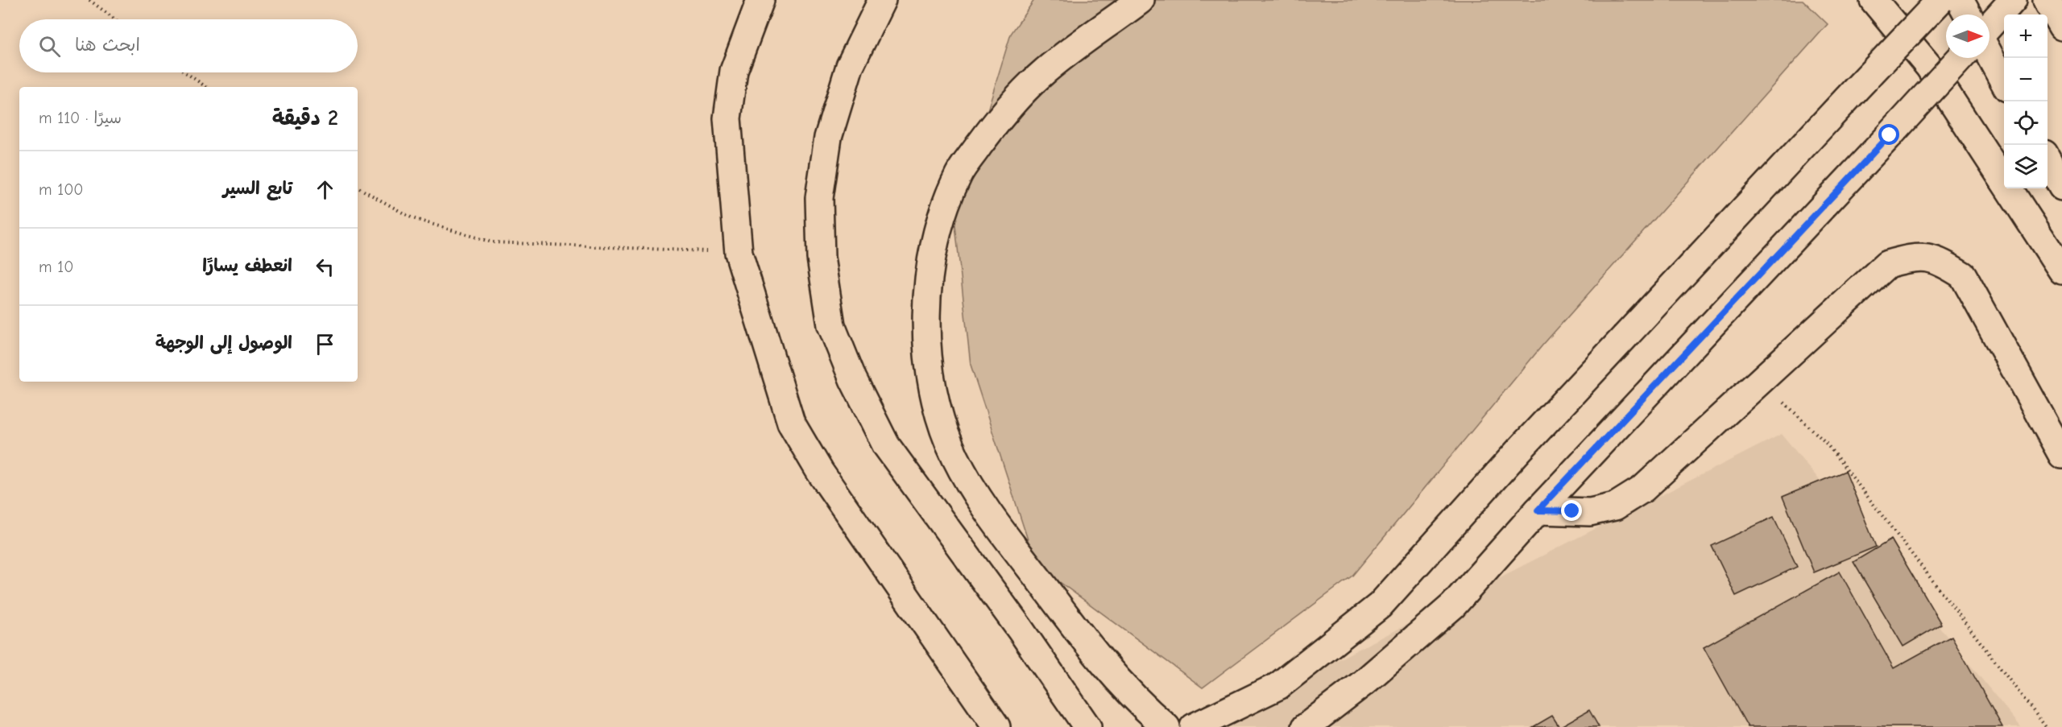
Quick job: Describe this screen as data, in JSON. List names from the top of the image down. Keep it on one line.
{"north":"right","page":{"map_buttons":["+","−"],"search":"ابحث هنا","heading":["2 دقيقة","سيرًا · 110 m"],"list":[["تابع السير","100 m"],["انعطف يسارًا","10 m"],"الوصول إلى الوجهة"]}}
